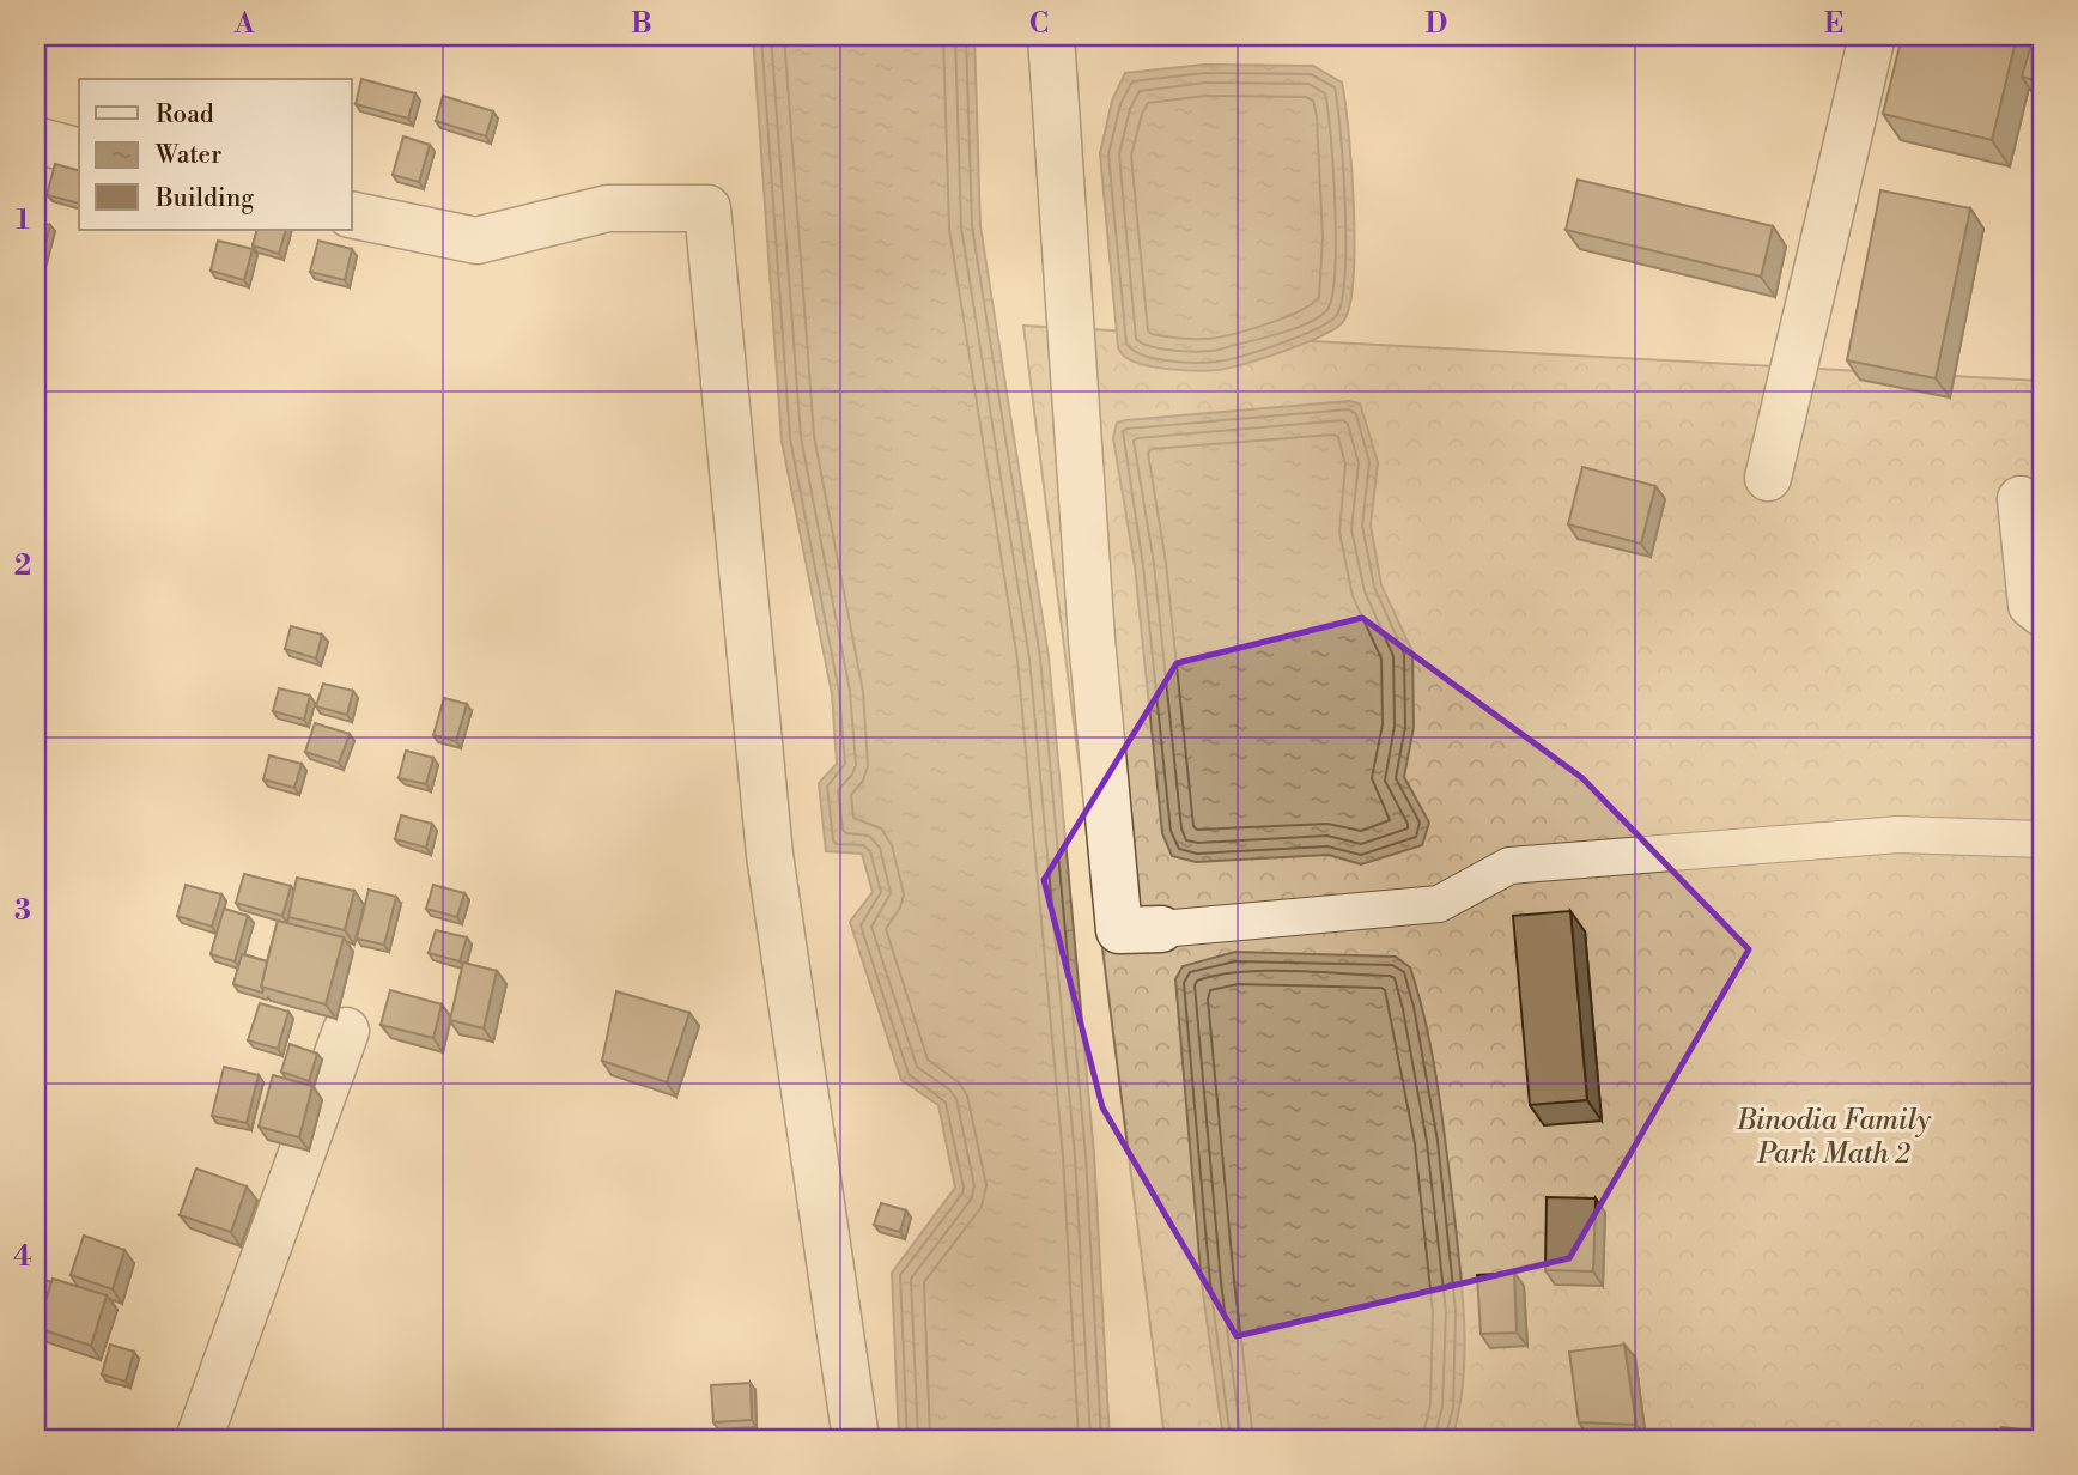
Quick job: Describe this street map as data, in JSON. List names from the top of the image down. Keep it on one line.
{"parks":["Binodia Family Park Math 2"],"legend":["Road","Water","Building"],"grid":{"columns":["A","B","C","D","E"],"rows":["1","2","3","4"]}}
